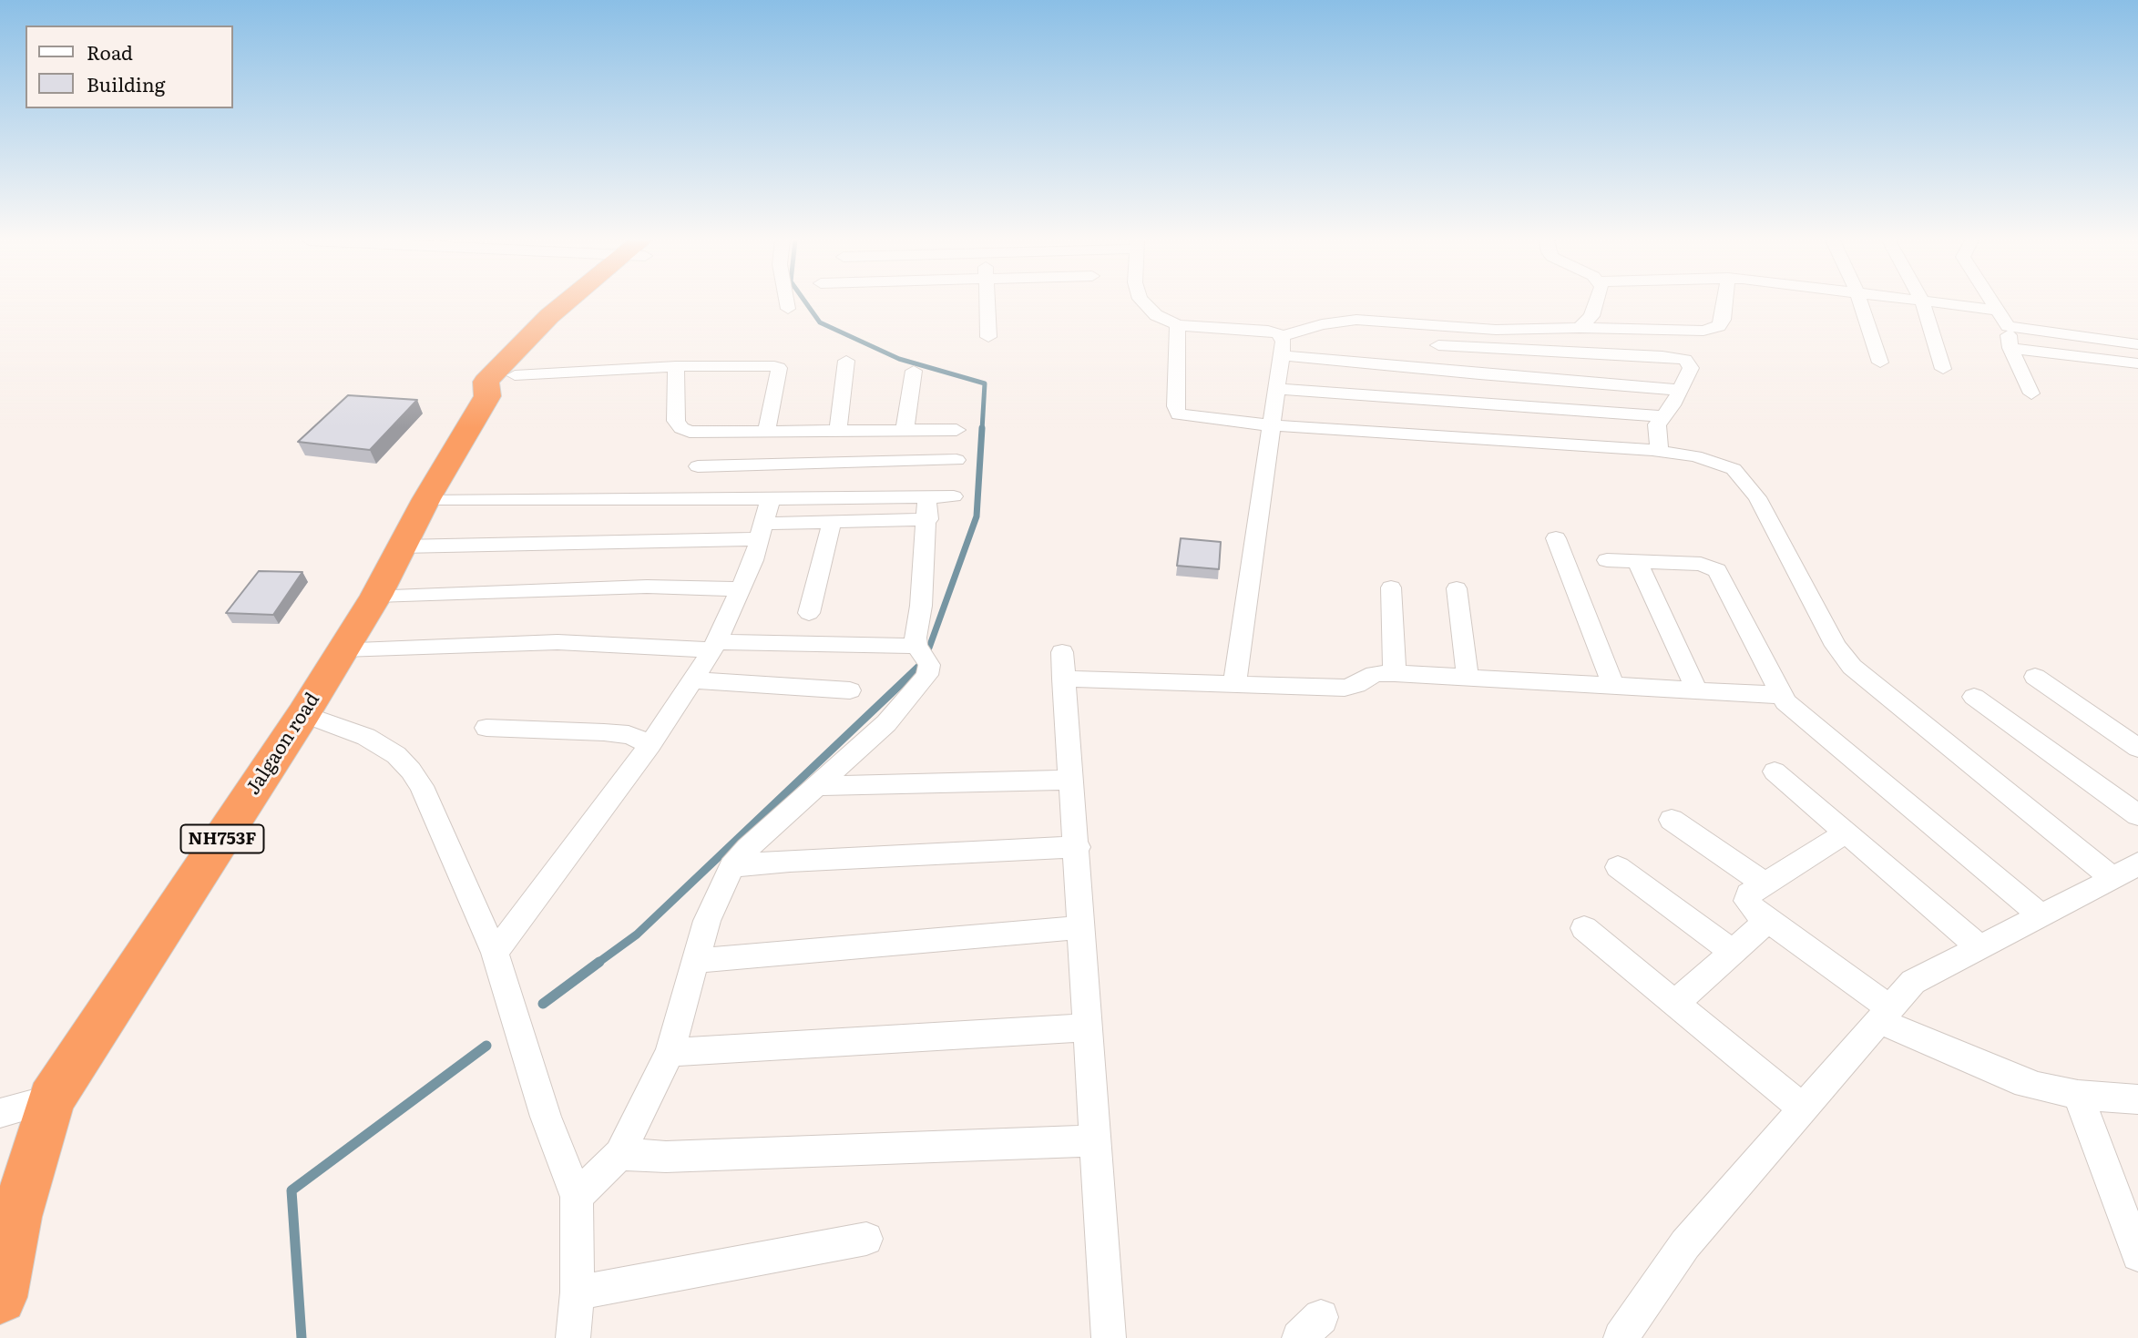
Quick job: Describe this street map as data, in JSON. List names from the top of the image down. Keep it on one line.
{"streets":{"highway":["Jalgaon road","NH753F"]},"crossings":[["Jalgaon road","NH753F"]],"legend":["Road","Building"]}
